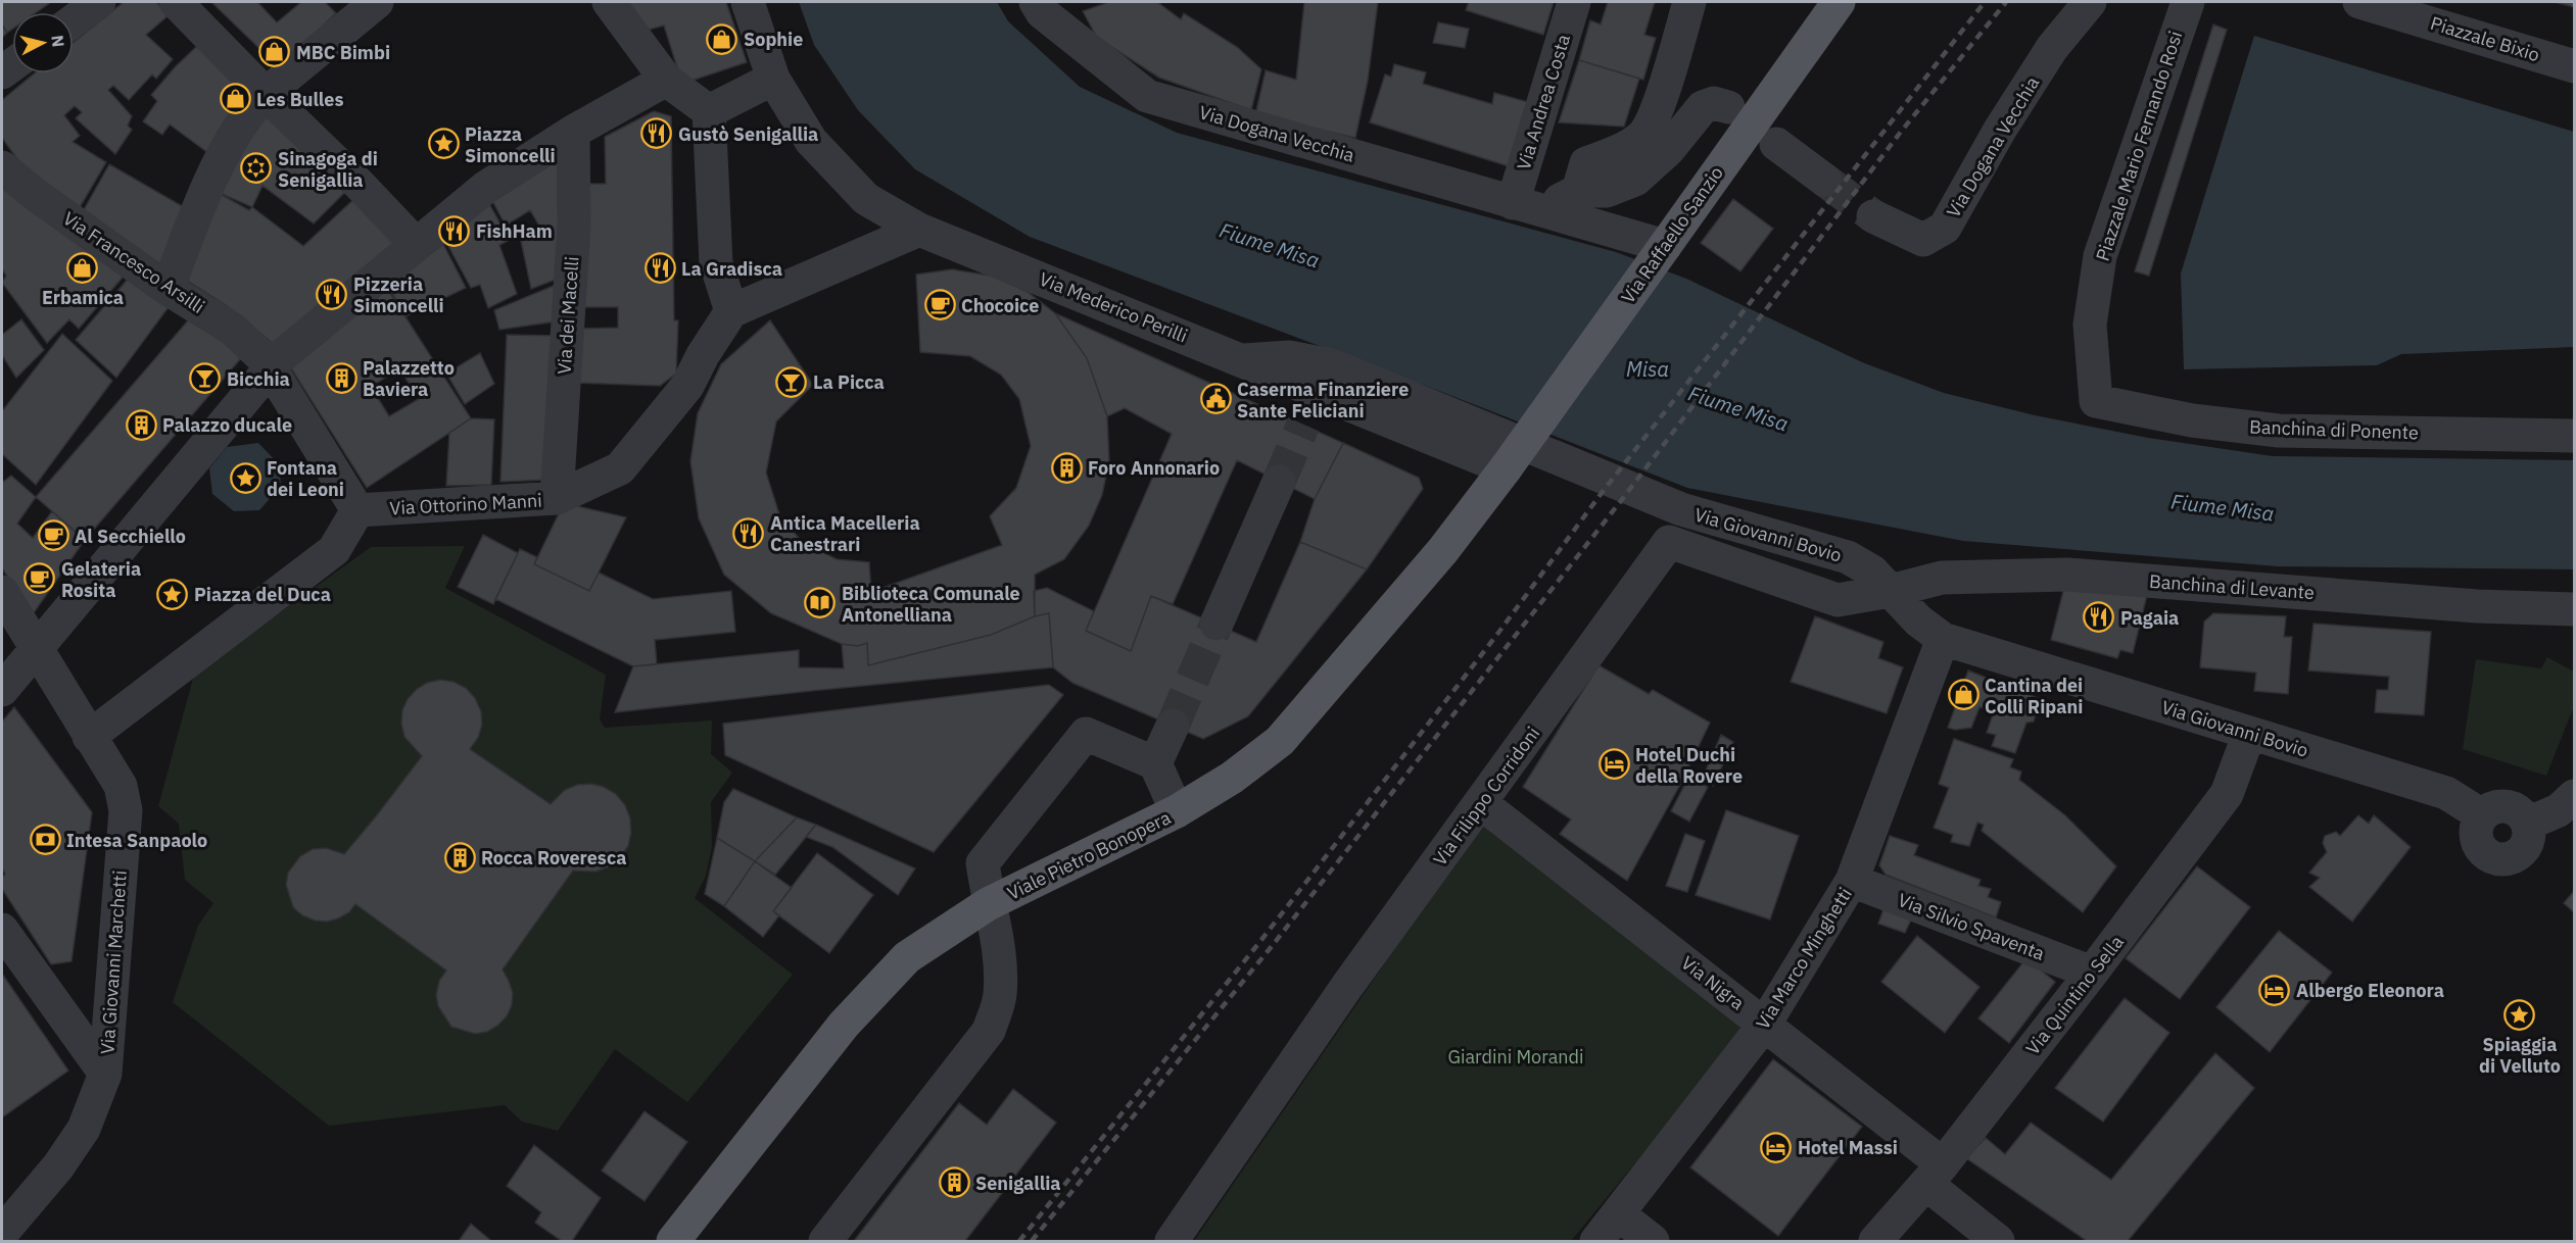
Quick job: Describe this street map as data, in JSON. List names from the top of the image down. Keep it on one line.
{"streets":{"main road":["Via Raffaello Sanzio","Viale Pietro Bonopera"],"street":["Piazzale Bixio","Via Andrea Costa","Via Dogana Vecchia","Piazzale Mario Fernando Rosi","Via Francesco Arsilli","Via Mederico Perilli","Via dei Macelli","Banchina di Ponente","Via Ottorino Manni","Via Giovanni Bovio","Banchina di Levante","Via Filippo Corridoni","Via Silvio Spaventa","Via Marco Minghetti","Via Giovanni Marchetti","Via Nigra","Via Quintino Sella"]},"crossings":[["Via Andrea Costa","Via Dogana Vecchia"],["Via Dogana Vecchia","Via Raffaello Sanzio"],["Piazzale Mario Fernando Rosi","Banchina di Ponente"],["Via Raffaello Sanzio","Via Mederico Perilli"],["Via Raffaello Sanzio","Viale Pietro Bonopera"],["Via Mederico Perilli","Via Giovanni Bovio"],["Via Mederico Perilli","Viale Pietro Bonopera"],["Via dei Macelli","Via Ottorino Manni"],["Via Giovanni Bovio","Banchina di Levante"],["Via Giovanni Bovio","Via Filippo Corridoni"],["Via Giovanni Bovio","Via Marco Minghetti"],["Via Giovanni Bovio","Via Quintino Sella"],["Banchina di Levante","Via Filippo Corridoni"],["Via Filippo Corridoni","Via Nigra"],["Via Silvio Spaventa","Via Marco Minghetti"],["Via Silvio Spaventa","Via Quintino Sella"],["Via Marco Minghetti","Via Nigra"],["Via Nigra","Via Quintino Sella"]],"water":["Fiume Misa","Misa"],"parks":["Giardini Morandi"],"places":{"shop":["Sophie","MBC Bimbi","Les Bulles","Erbamica","Cantina dei Colli Ripani"],"restaurant":["Gustò Senigallia","FishHam","La Gradisca","Pizzeria Simoncelli","Antica Macelleria Canestrari","Pagaia"],"place":["Piazza Simoncelli","Fontana dei Leoni","Piazza del Duca","Spiaggia di Velluto"],"synagogue":["Sinagoga di Senigallia"],"cafe":["Chocoice","Al Secchiello","Gelateria Rosita"],"building":["Palazzetto Baviera","Palazzo ducale","Foro Annonario","Rocca Roveresca","Senigallia"],"bar":["Bicchia","La Picca"],"public building":["Caserma Finanziere Sante Feliciani"],"library":["Biblioteca Comunale Antonelliana"],"hotel":["Hotel Duchi della Rovere","Albergo Eleonora","Hotel Massi"],"bank":["Intesa Sanpaolo"]},"north":"right"}
